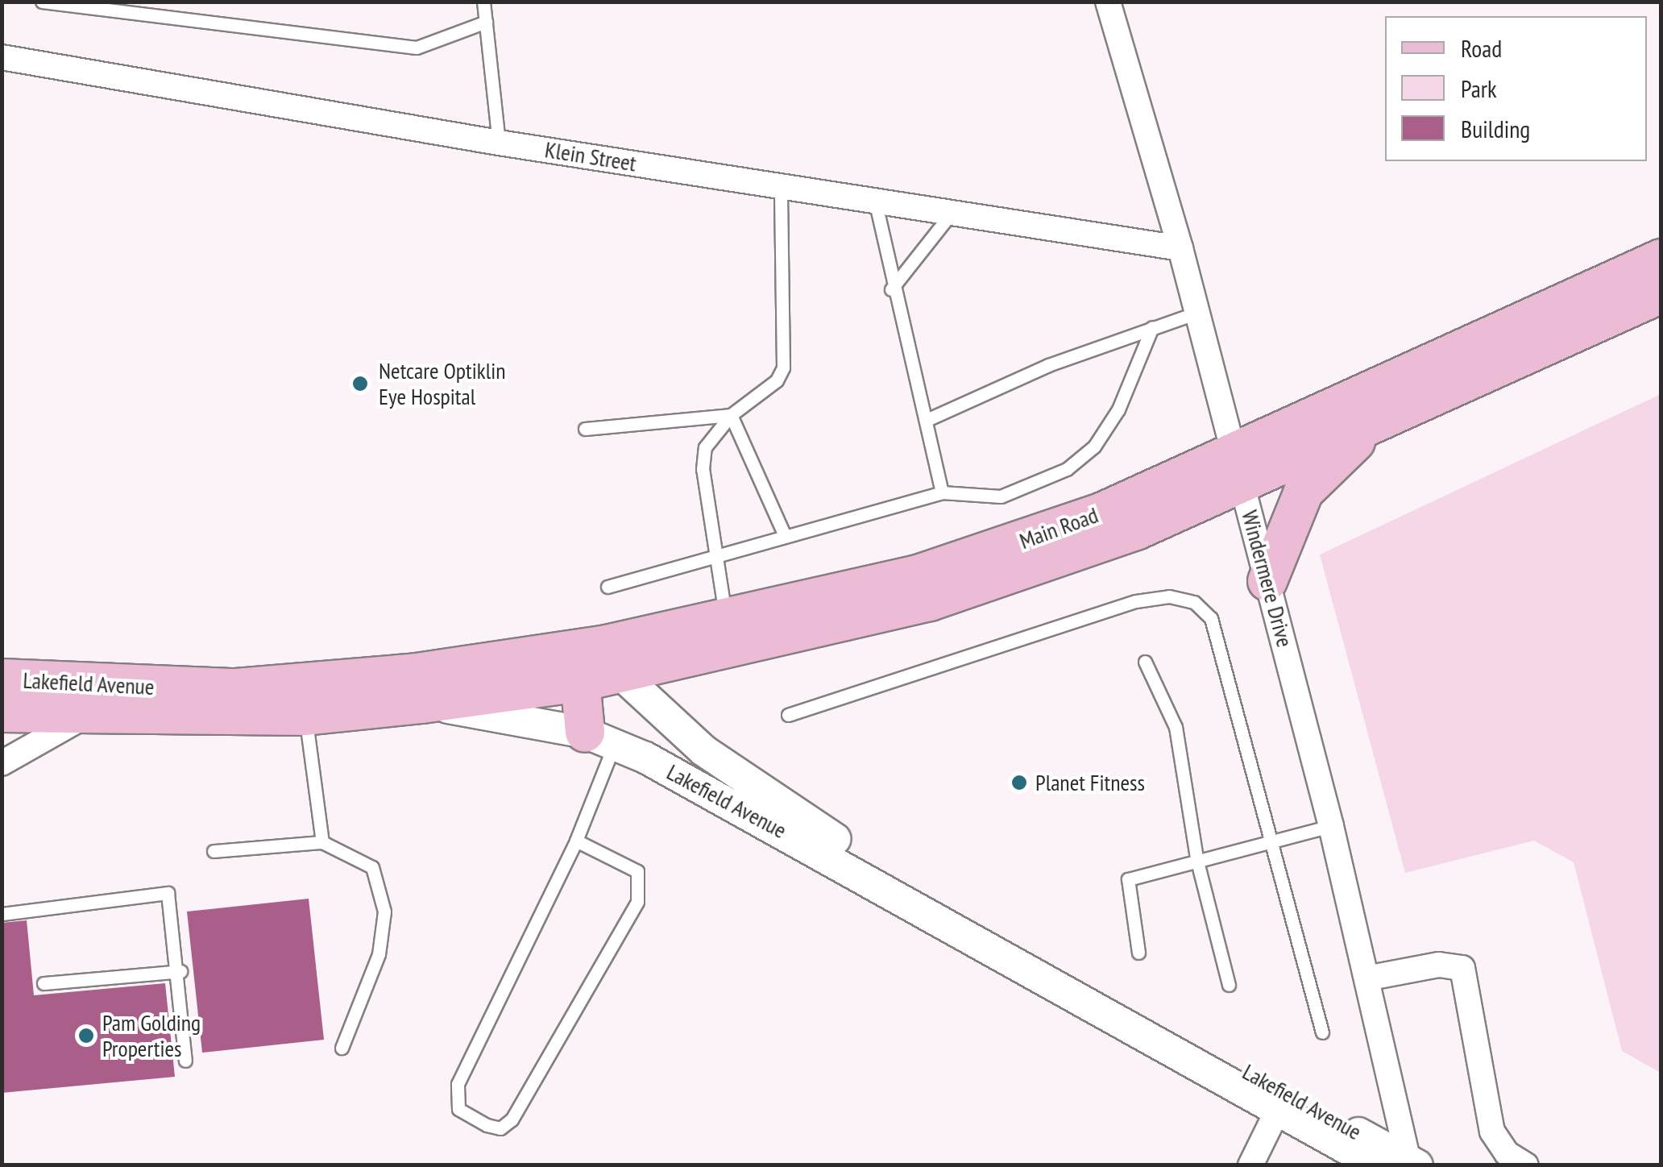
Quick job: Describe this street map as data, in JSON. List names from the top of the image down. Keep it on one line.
{"streets":{"main road":["Main Road","Lakefield Avenue"],"street":["Klein Street","Windermere Drive"]},"crossings":[["Klein Street","Windermere Drive"],["Main Road","Windermere Drive"],["Main Road","Lakefield Avenue"],["Windermere Drive","Lakefield Avenue"]],"places":["Netcare Optiklin Eye Hospital","Planet Fitness","Pam Golding Properties"],"legend":["Road","Park","Building"]}
